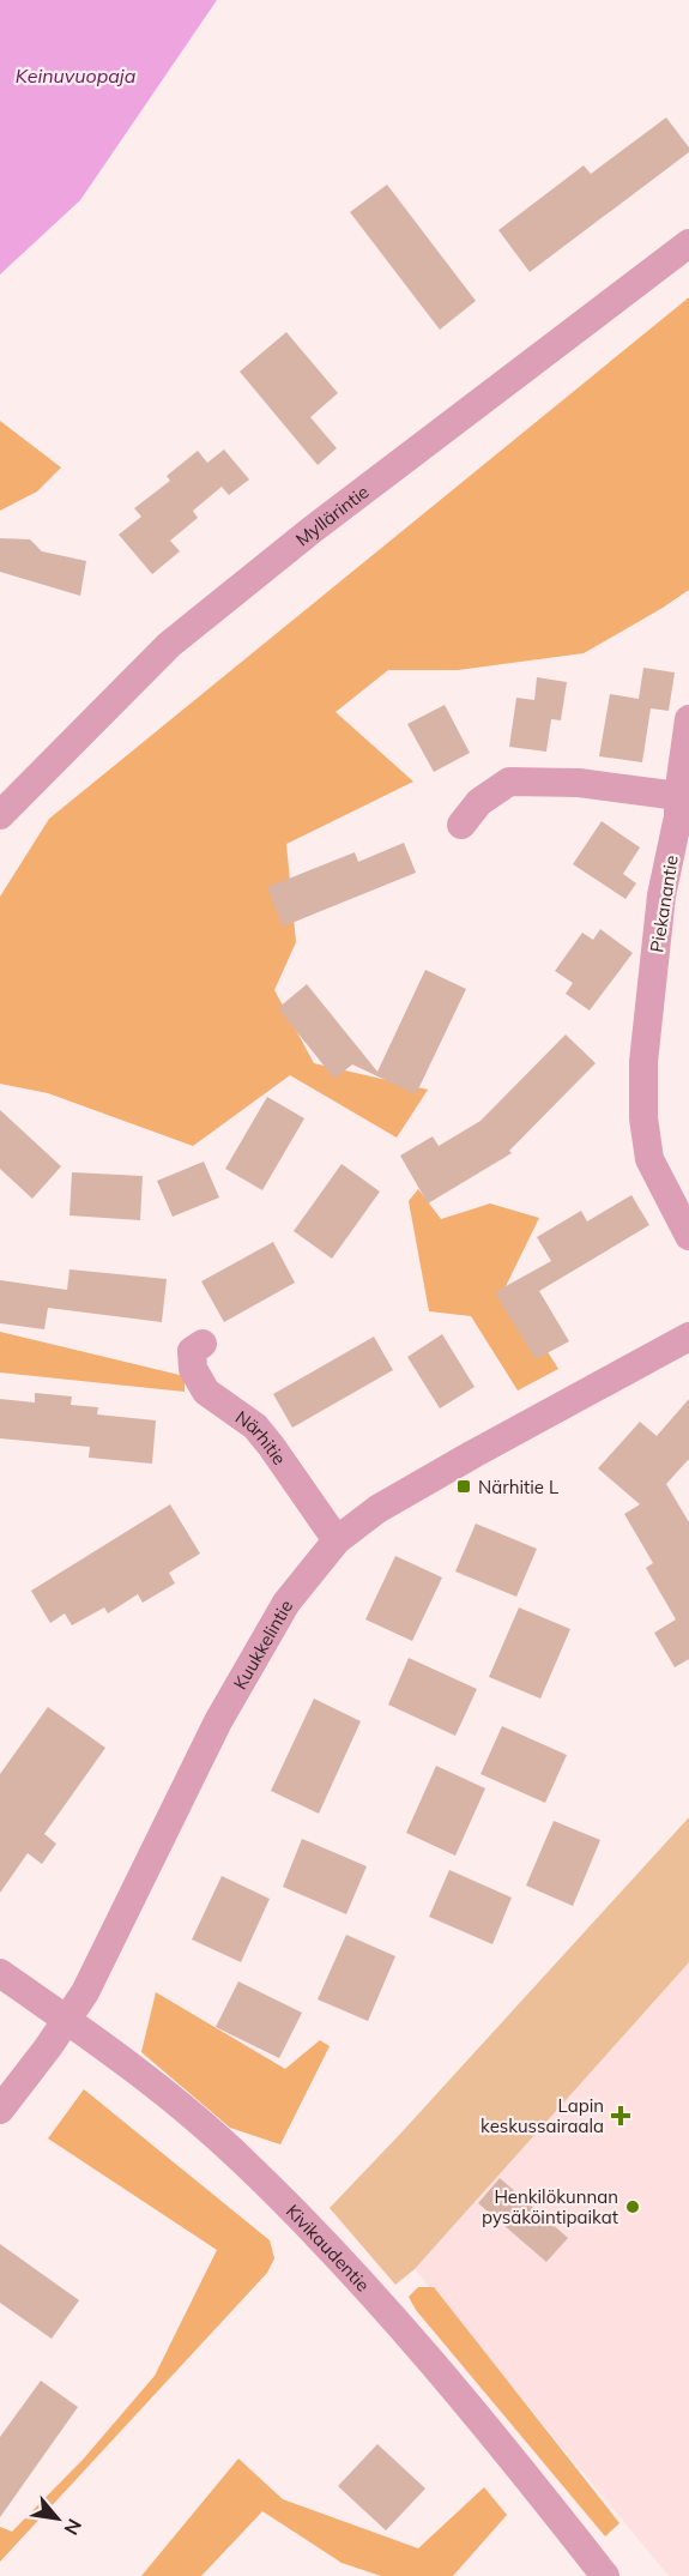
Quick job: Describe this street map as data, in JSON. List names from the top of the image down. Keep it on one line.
{"streets":{"street":["Myllärintie","Piekanantie","Närhitie","Kuukkelintie","Kivikaudentie"]},"crossings":[["Närhitie","Kuukkelintie"],["Kuukkelintie","Kivikaudentie"]],"water":["Keinuvuopaja"],"places":{"transit":["Närhitie L"],"health":["Lapin keskussairaala"],"other":["Henkilökunnan pysäköintipaikat"]},"north":"bottom right"}
